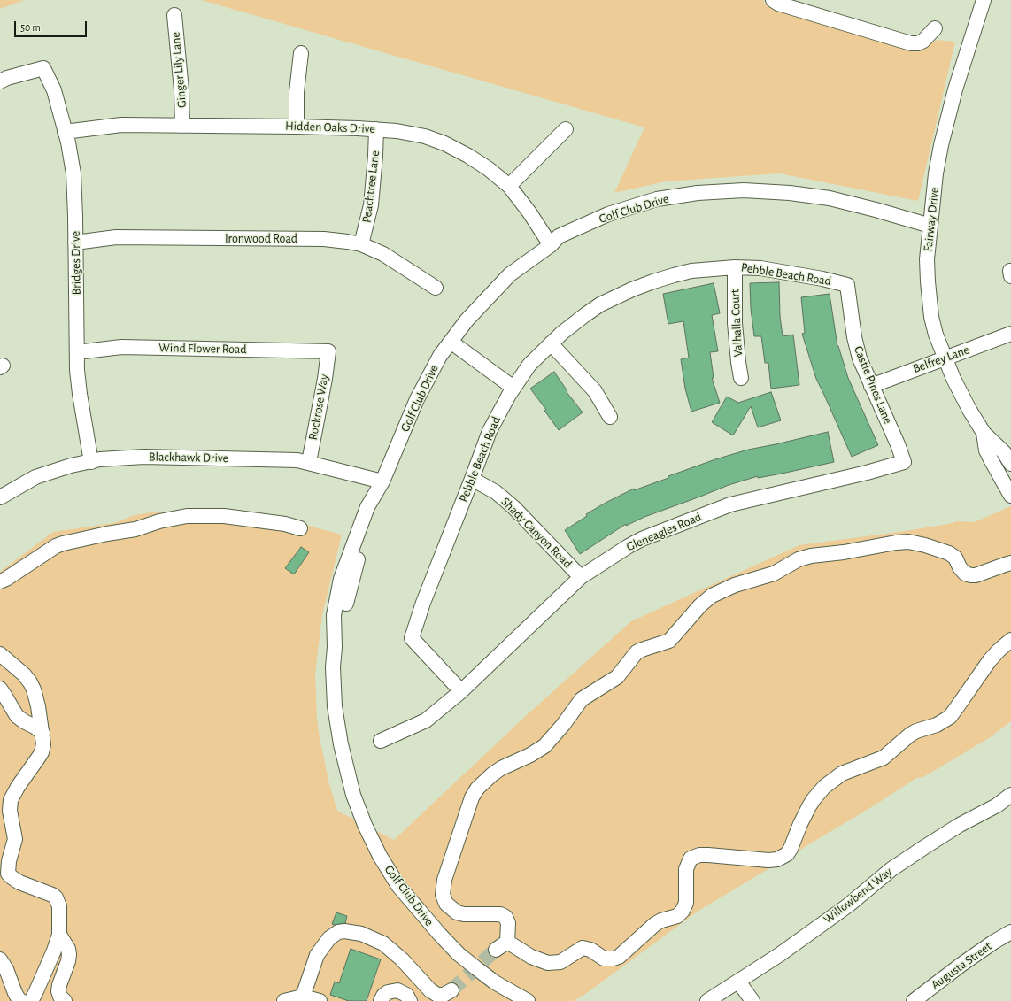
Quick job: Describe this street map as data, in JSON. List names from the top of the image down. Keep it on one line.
{"streets":{"street":["Ginger Lily Lane","Hidden Oaks Drive","Peachtree Lane","Golf Club Drive","Fairway Drive","Ironwood Road","Bridges Drive","Pebble Beach Road","Valhalla Court","Wind Flower Road","Belfrey Lane","Castle Pines Lane","Rockrose Way","Blackhawk Drive","Gleneagles Road","Shady Canyon Road","Willowbend Way","Augusta Street"]},"crossings":[["Ginger Lily Lane","Hidden Oaks Drive"],["Hidden Oaks Drive","Peachtree Lane"],["Hidden Oaks Drive","Golf Club Drive"],["Hidden Oaks Drive","Bridges Drive"],["Peachtree Lane","Ironwood Road"],["Golf Club Drive","Fairway Drive"],["Golf Club Drive","Blackhawk Drive"],["Fairway Drive","Belfrey Lane"],["Ironwood Road","Bridges Drive"],["Bridges Drive","Wind Flower Road"],["Bridges Drive","Blackhawk Drive"],["Pebble Beach Road","Valhalla Court"],["Pebble Beach Road","Castle Pines Lane"],["Pebble Beach Road","Gleneagles Road"],["Pebble Beach Road","Shady Canyon Road"],["Wind Flower Road","Rockrose Way"],["Belfrey Lane","Castle Pines Lane"],["Castle Pines Lane","Gleneagles Road"],["Rockrose Way","Blackhawk Drive"],["Gleneagles Road","Shady Canyon Road"]],"scale_bar":"50 m"}
